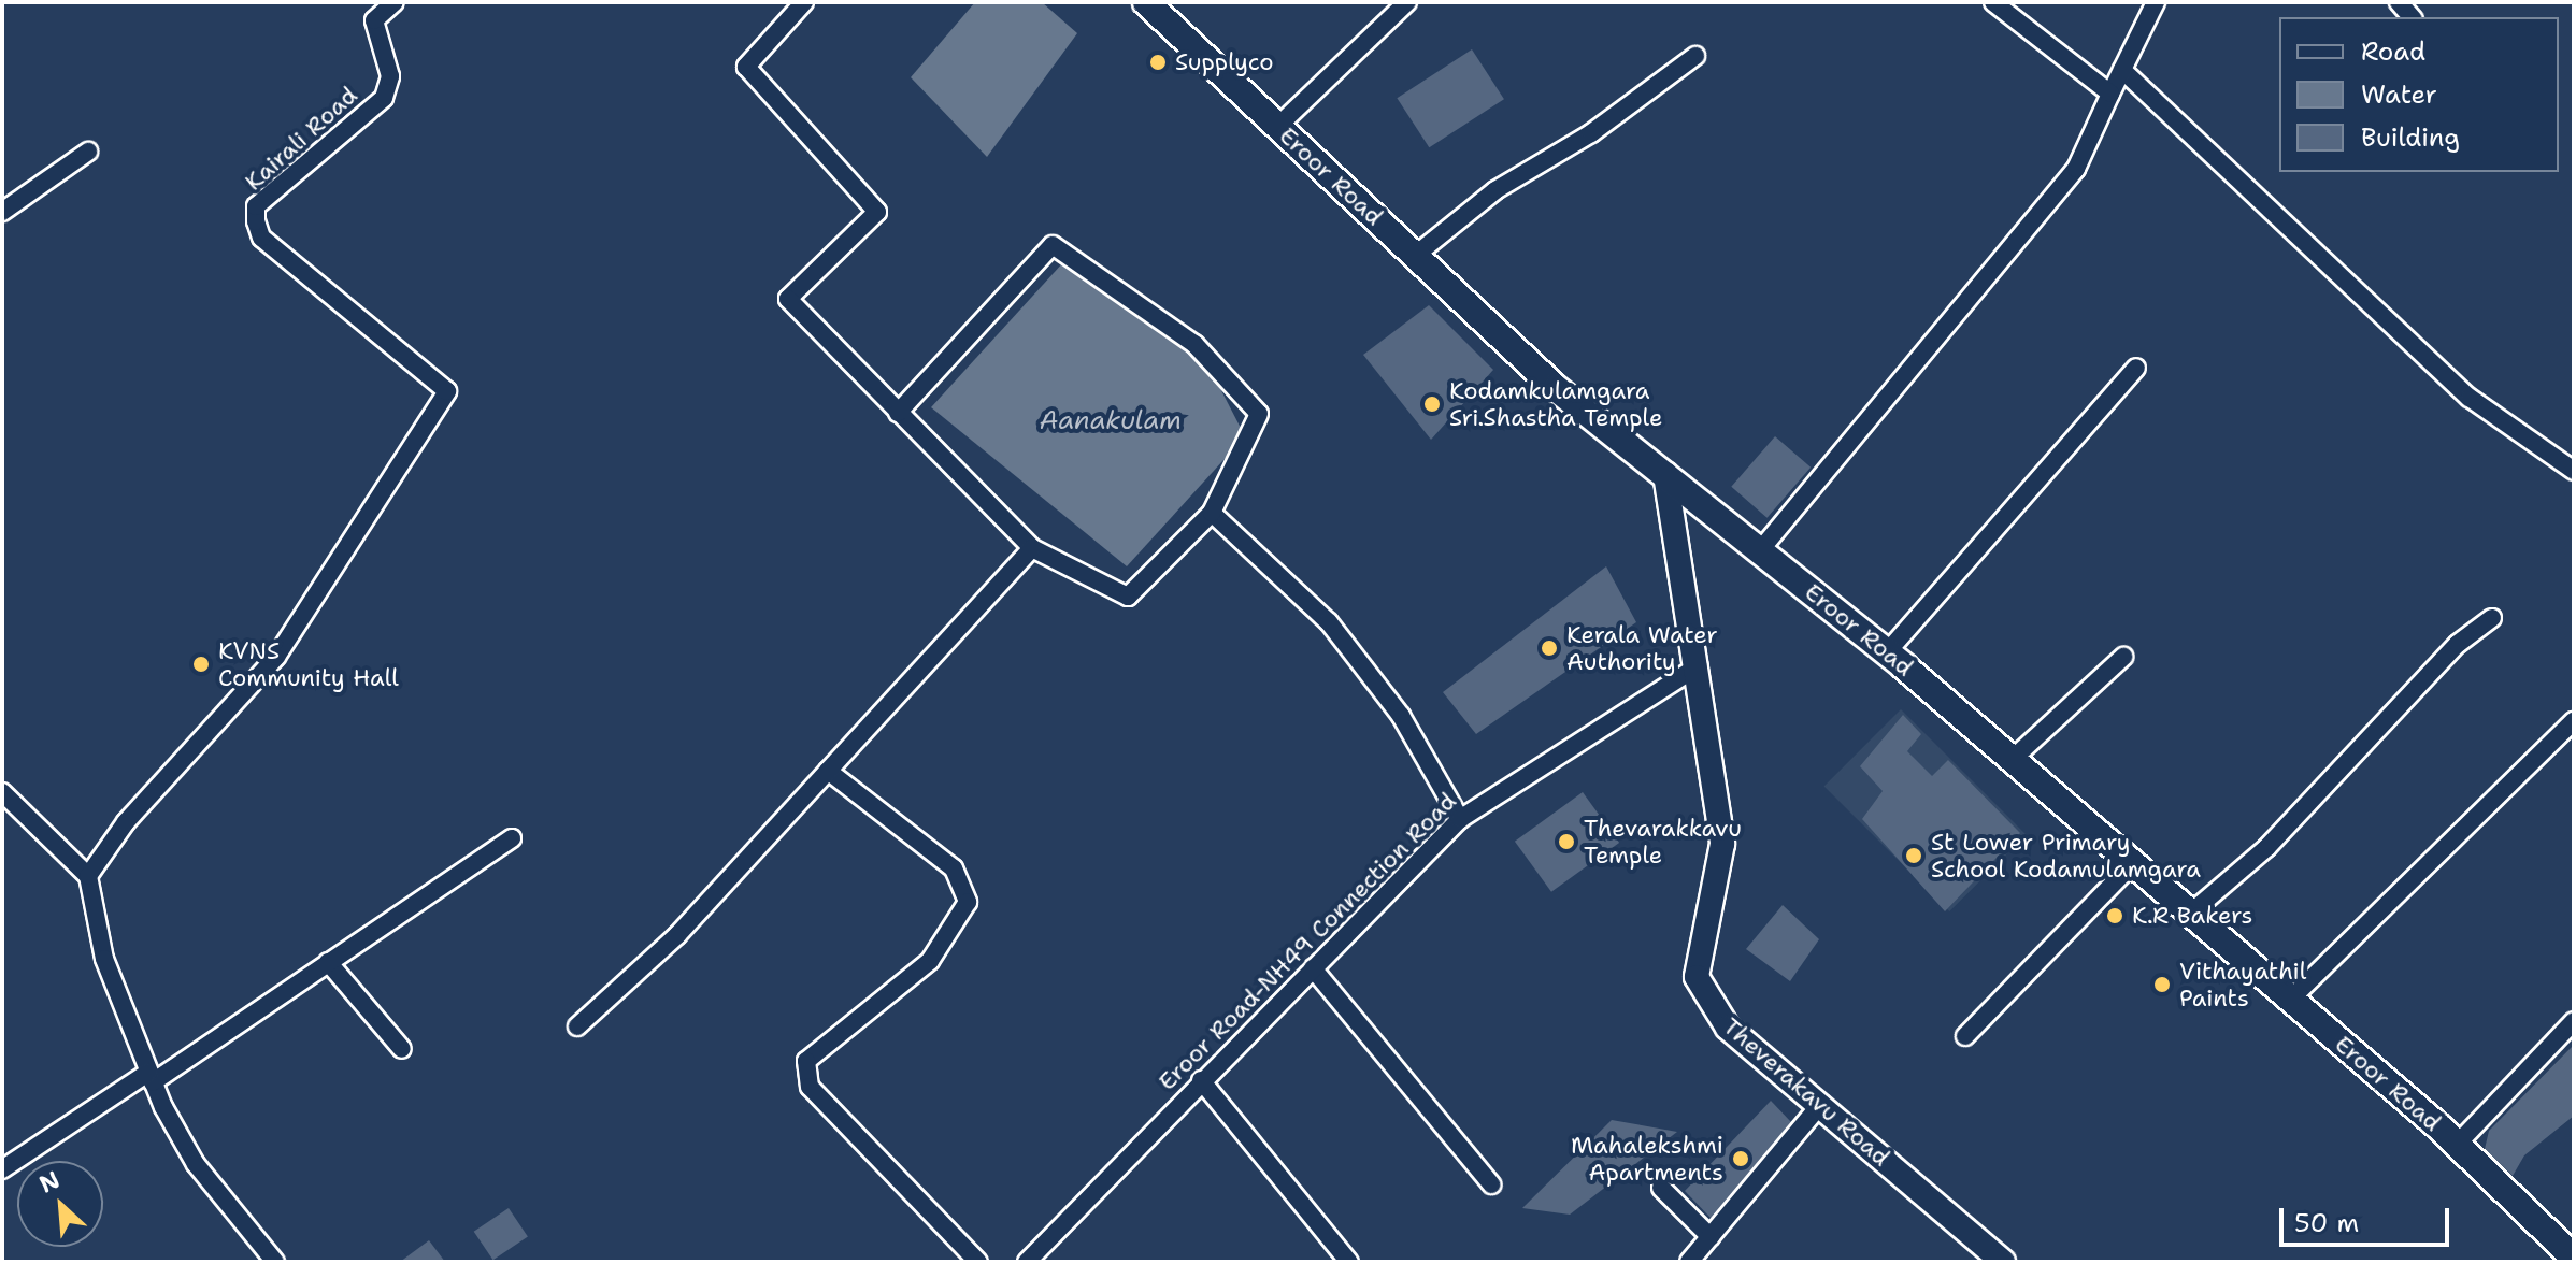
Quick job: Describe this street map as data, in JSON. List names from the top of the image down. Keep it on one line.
{"streets":{"main road":["Eroor Road"],"street":["Kairali Road","Eroor Road-NH49 Connection Road","Theverakavu Road"]},"crossings":[["Eroor Road","Theverakavu Road"],["Eroor Road-NH49 Connection Road","Theverakavu Road"]],"water":["Aanakulam"],"places":["Supplyco","Kodamkulamgara Sri.Shastha Temple","Kerala Water Authority","KVNS Community Hall","Thevarakkavu Temple","St Lower Primary School Kodamulamgara","K.R Bakers","Vithayathil Paints","Mahalekshmi Apartments"],"legend":["Road","Water","Building"],"scale_bar":"50 m","north":"top left"}
